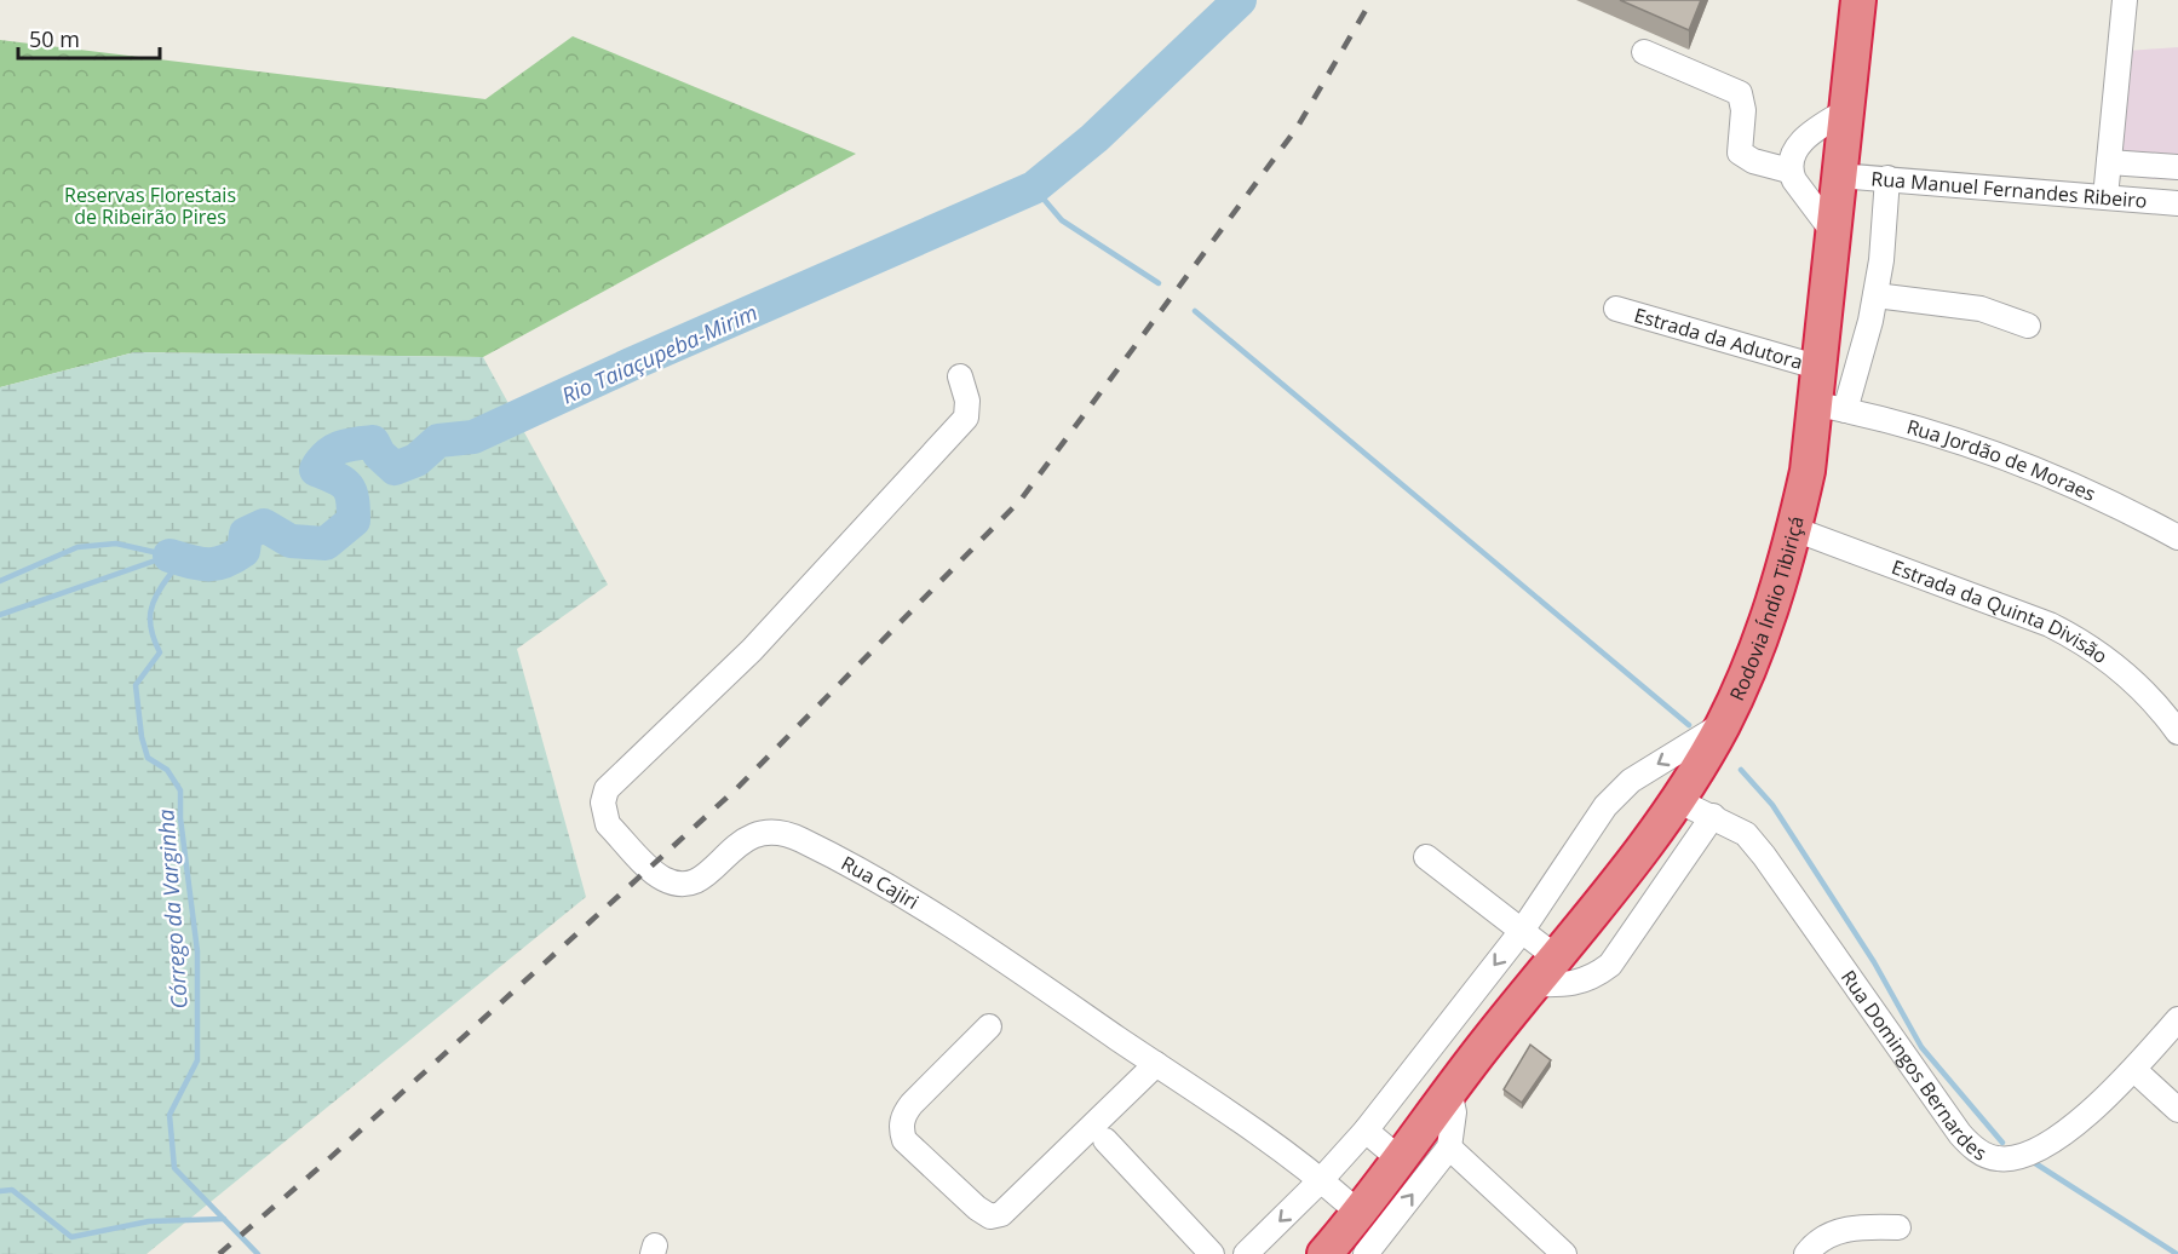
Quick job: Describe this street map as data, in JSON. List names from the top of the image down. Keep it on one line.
{"streets":{"highway":["Rodovia Índio Tibiriçá"],"street":["Rua Manuel Fernandes Ribeiro","Estrada da Adutora","Rua Jordão de Moraes","Estrada da Quinta Divisão","Rua Cajiri","Rua Domingos Bernardes"]},"crossings":[["Rua Manuel Fernandes Ribeiro","Rodovia Índio Tibiriçá"],["Estrada da Adutora","Rodovia Índio Tibiriçá"],["Rua Jordão de Moraes","Rodovia Índio Tibiriçá"],["Rodovia Índio Tibiriçá","Estrada da Quinta Divisão"],["Rodovia Índio Tibiriçá","Rua Cajiri"],["Rodovia Índio Tibiriçá","Rua Domingos Bernardes"]],"water":["Rio Taiaçupeba-Mirim","Córrego da Varginha"],"parks":["Reservas Florestais de Ribeirão Pires"],"scale_bar":"50 m"}
